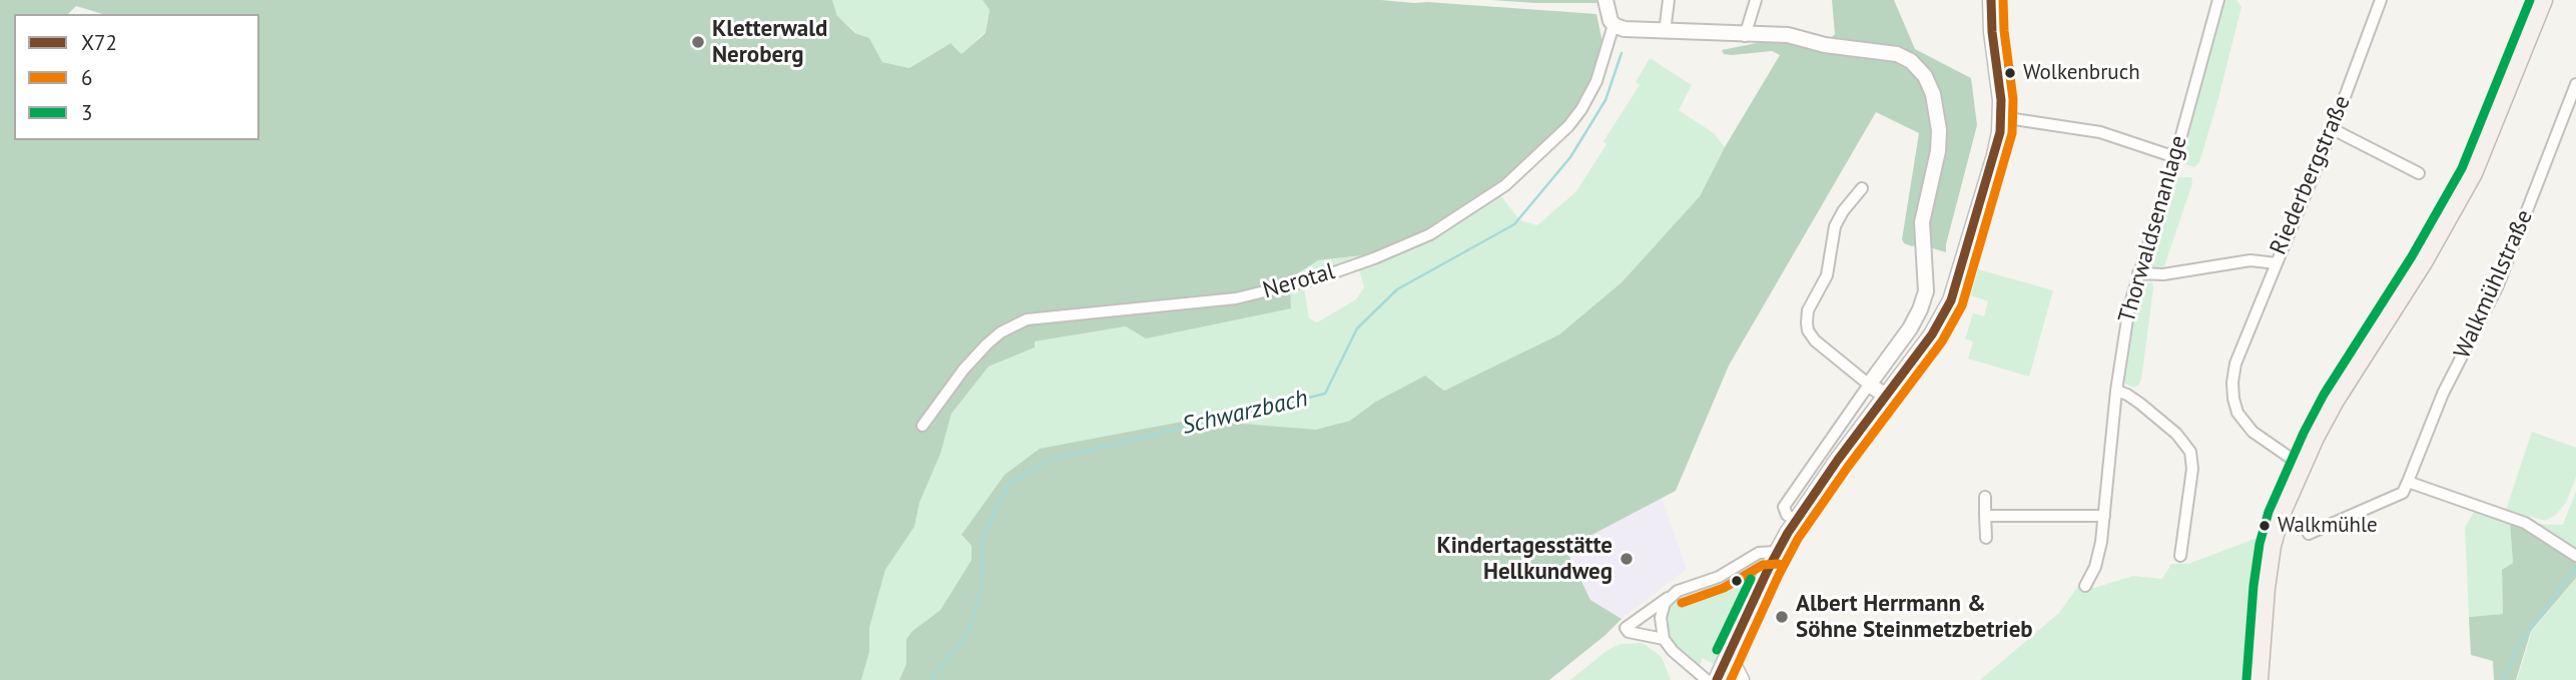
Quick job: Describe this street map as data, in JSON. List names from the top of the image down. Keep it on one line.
{"streets":{"street":["Riederbergstraße","Thorwaldsenanlage","Nerotal","Walkmühlstraße"]},"crossings":[["Riederbergstraße","Thorwaldsenanlage"]],"water":["Schwarzbach"],"places":["Kletterwald Neroberg","Wolkenbruch","Walkmühle","Kindertagesstätte Hellkundweg","Albert Herrmann & Söhne Steinmetzbetrieb"],"lines":["transit line X72","transit line 6","transit line 3"],"legend":["X72","6","3"]}
